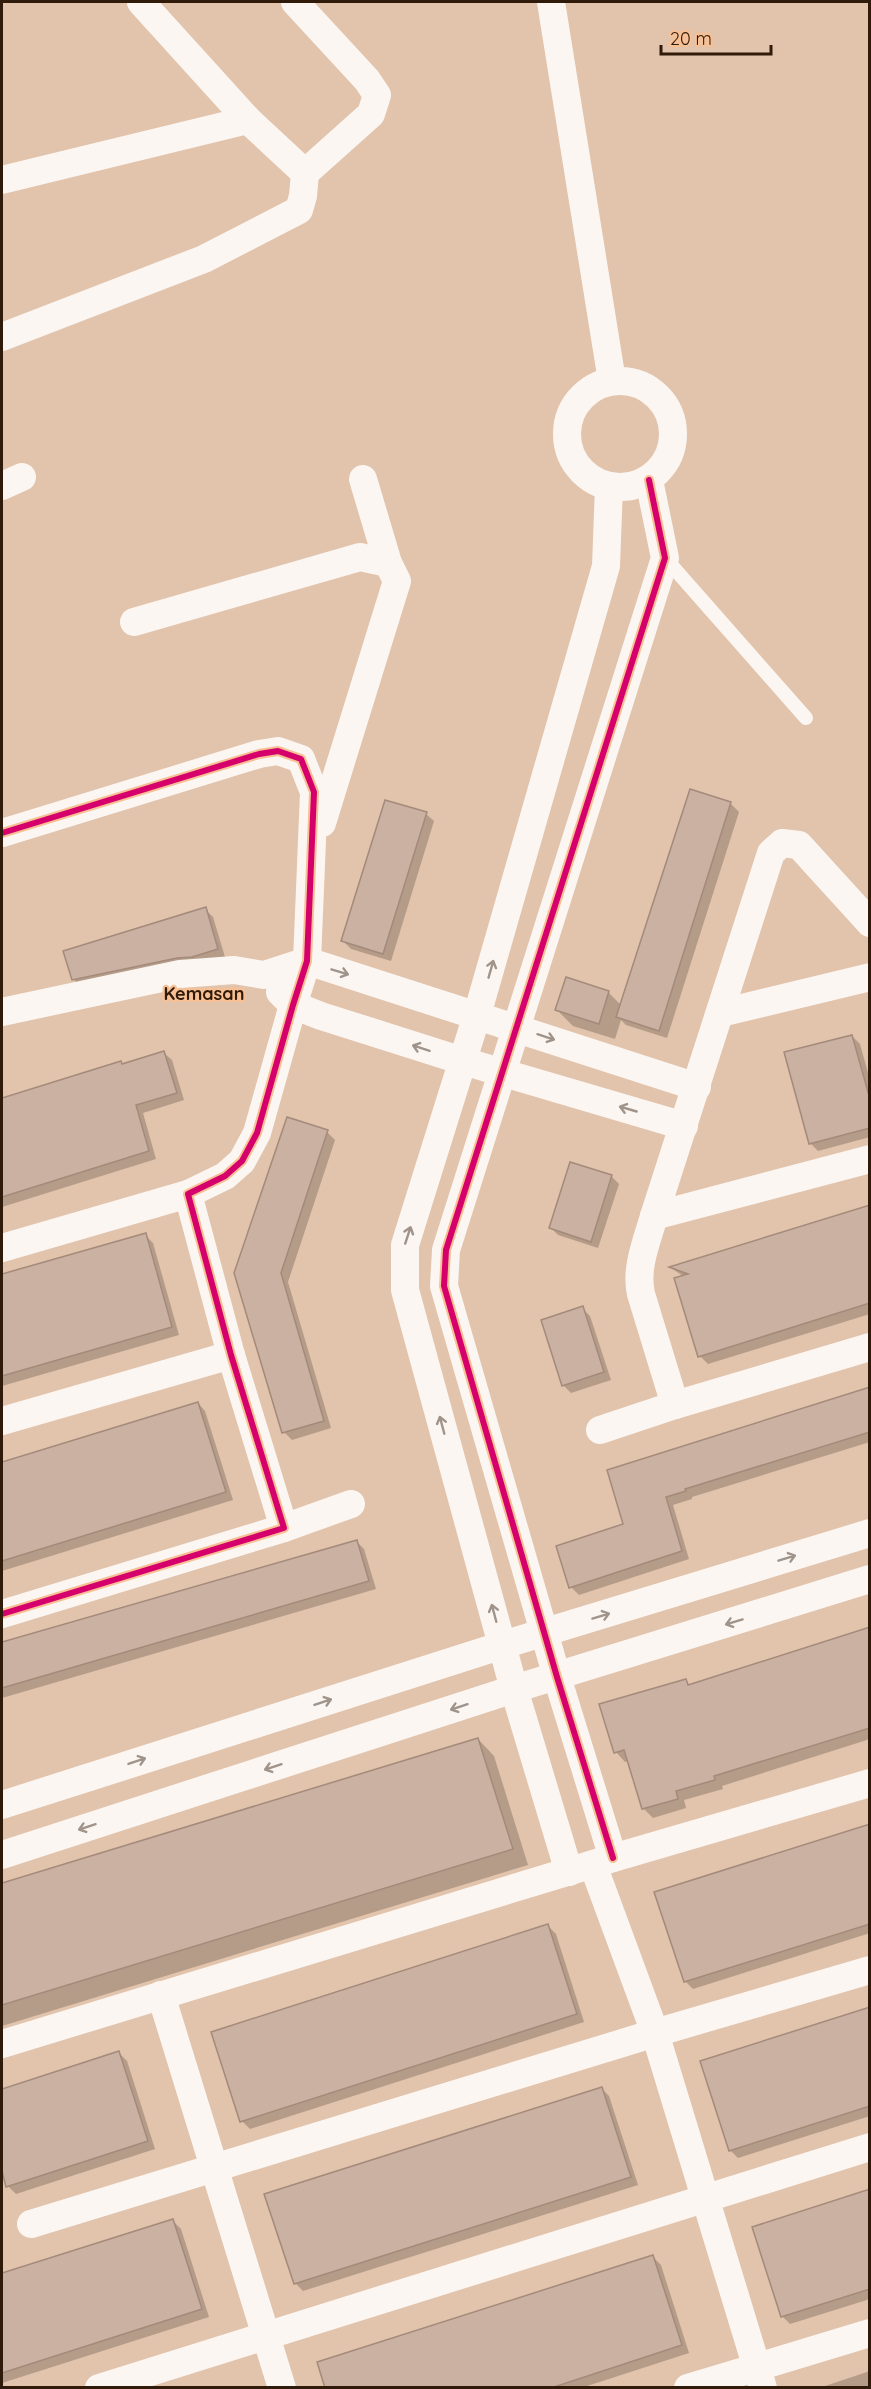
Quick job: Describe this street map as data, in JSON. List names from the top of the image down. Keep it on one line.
{"districts":["Kemasan"],"scale_bar":"20 m"}
